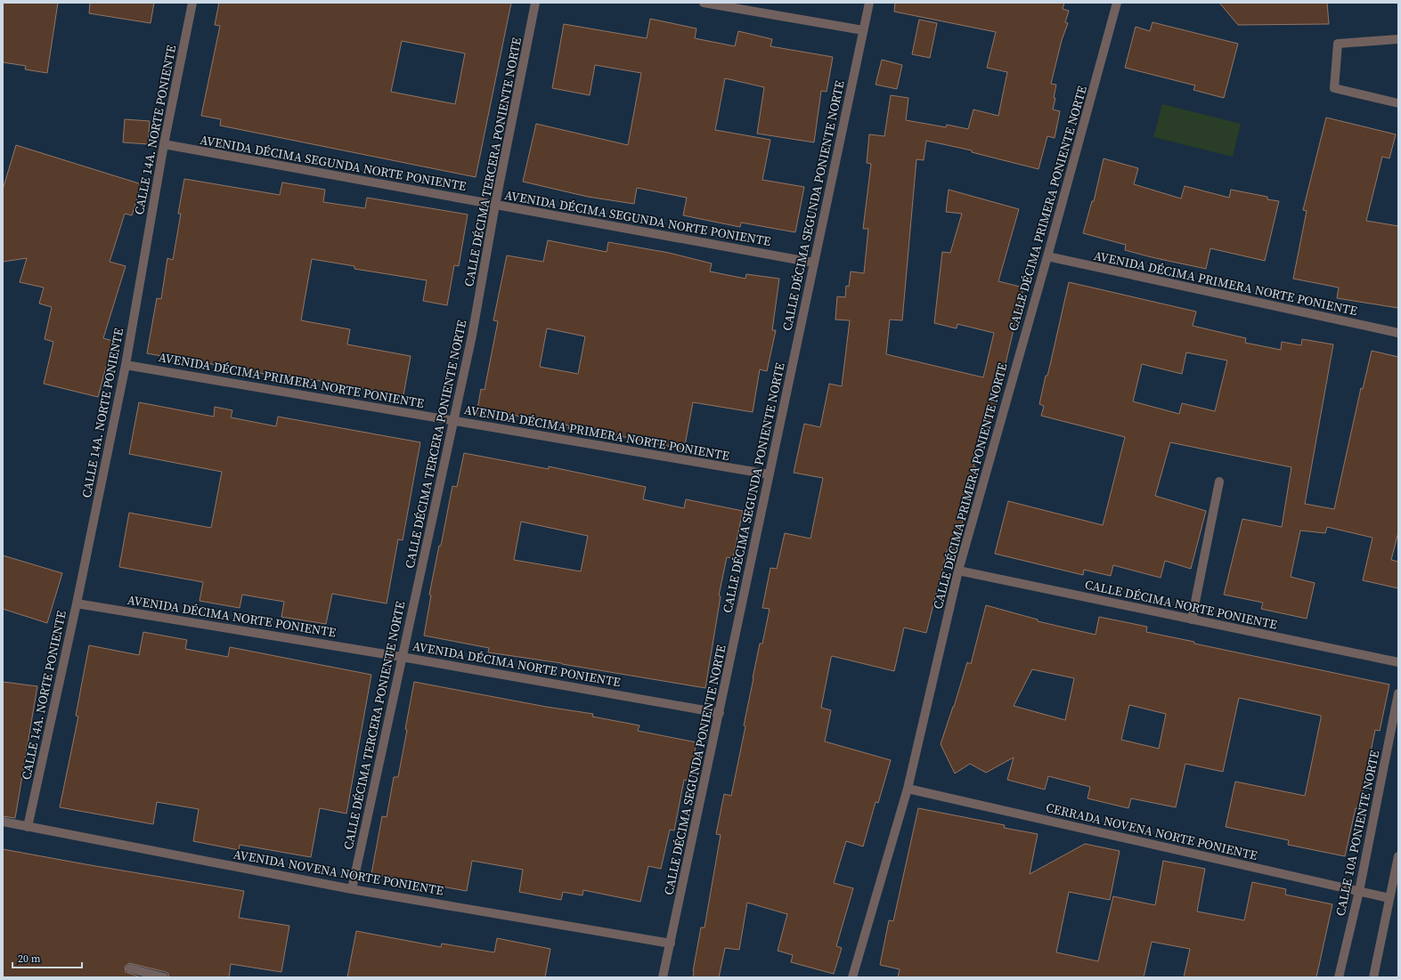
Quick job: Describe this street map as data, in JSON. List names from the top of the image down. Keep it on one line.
{"streets":{"street":["CALLE 14A. NORTE PONIENTE","CALLE DÉCIMA TERCERA PONIENTE NORTE","AVENIDA DÉCIMA SEGUNDA NORTE PONIENTE","CALLE DÉCIMA SEGUNDA PONIENTE NORTE","CALLE DÉCIMA PRIMERA PONIENTE NORTE","AVENIDA DÉCIMA PRIMERA NORTE PONIENTE","CALLE DÉCIMA NORTE PONIENTE","AVENIDA DÉCIMA NORTE PONIENTE","CERRADA NOVENA NORTE PONIENTE","CALLE 10A PONIENTE NORTE","AVENIDA NOVENA NORTE PONIENTE"]},"crossings":[["CALLE 14A. NORTE PONIENTE","AVENIDA DÉCIMA SEGUNDA NORTE PONIENTE"],["CALLE 14A. NORTE PONIENTE","AVENIDA DÉCIMA PRIMERA NORTE PONIENTE"],["CALLE 14A. NORTE PONIENTE","AVENIDA DÉCIMA NORTE PONIENTE"],["CALLE 14A. NORTE PONIENTE","AVENIDA NOVENA NORTE PONIENTE"],["CALLE DÉCIMA TERCERA PONIENTE NORTE","AVENIDA DÉCIMA SEGUNDA NORTE PONIENTE"],["CALLE DÉCIMA TERCERA PONIENTE NORTE","AVENIDA DÉCIMA PRIMERA NORTE PONIENTE"],["CALLE DÉCIMA TERCERA PONIENTE NORTE","AVENIDA DÉCIMA NORTE PONIENTE"],["CALLE DÉCIMA TERCERA PONIENTE NORTE","AVENIDA NOVENA NORTE PONIENTE"],["AVENIDA DÉCIMA SEGUNDA NORTE PONIENTE","CALLE DÉCIMA SEGUNDA PONIENTE NORTE"],["CALLE DÉCIMA SEGUNDA PONIENTE NORTE","AVENIDA DÉCIMA PRIMERA NORTE PONIENTE"],["CALLE DÉCIMA SEGUNDA PONIENTE NORTE","AVENIDA DÉCIMA NORTE PONIENTE"],["CALLE DÉCIMA SEGUNDA PONIENTE NORTE","AVENIDA NOVENA NORTE PONIENTE"],["CALLE DÉCIMA PRIMERA PONIENTE NORTE","AVENIDA DÉCIMA PRIMERA NORTE PONIENTE"],["CALLE DÉCIMA PRIMERA PONIENTE NORTE","CALLE DÉCIMA NORTE PONIENTE"],["CALLE DÉCIMA PRIMERA PONIENTE NORTE","CERRADA NOVENA NORTE PONIENTE"],["CERRADA NOVENA NORTE PONIENTE","CALLE 10A PONIENTE NORTE"]],"scale_bar":"20 m"}
